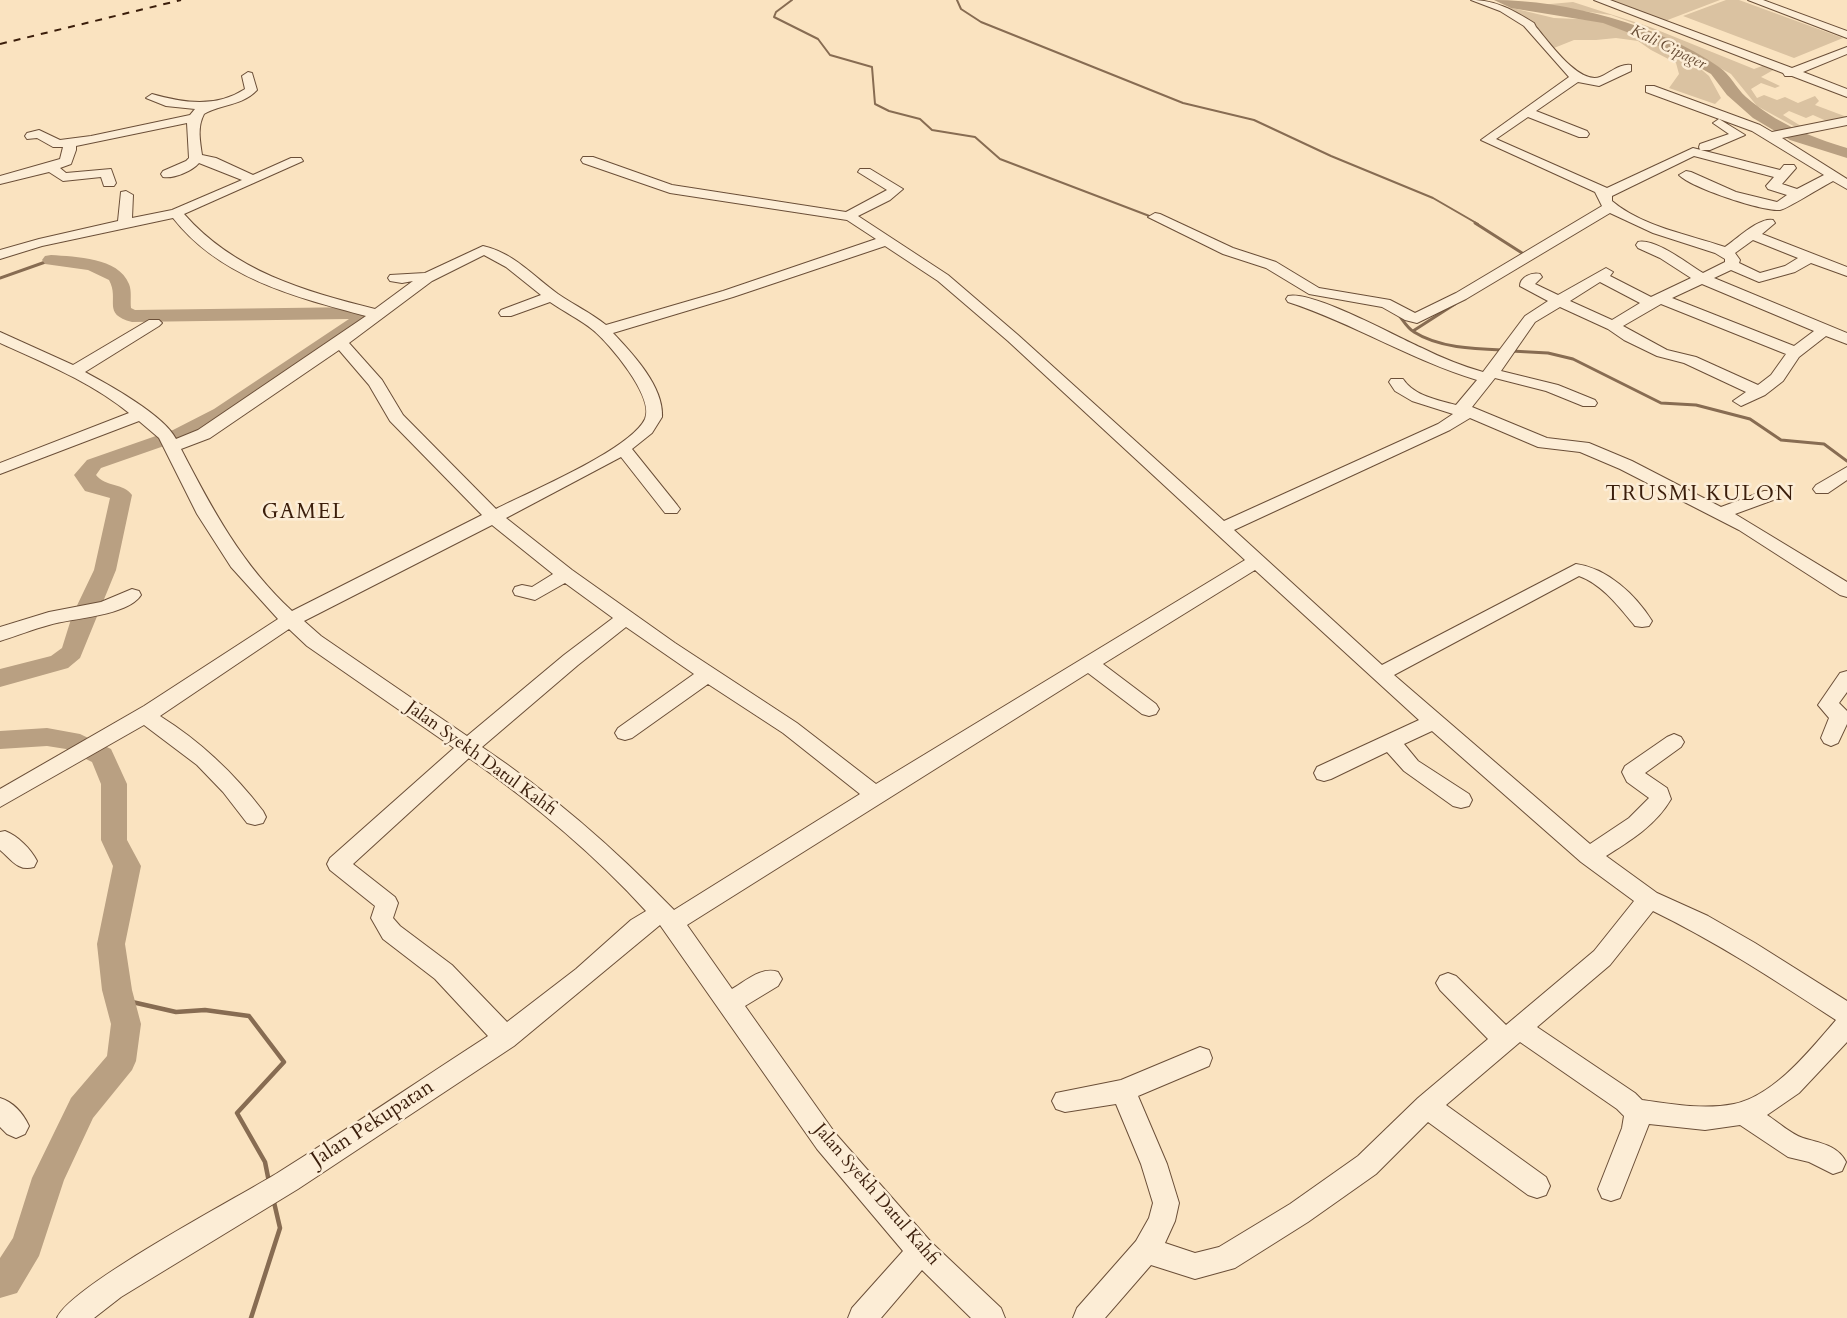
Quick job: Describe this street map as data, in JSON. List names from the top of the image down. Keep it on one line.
{"streets":{"street":["Jalan Syekh Datul Kahfi","Jalan Pekupatan"]},"crossings":[["Jalan Syekh Datul Kahfi","Jalan Pekupatan"]],"districts":["TRUSMI KULON","GAMEL"],"water":["Kali Cipager"]}
